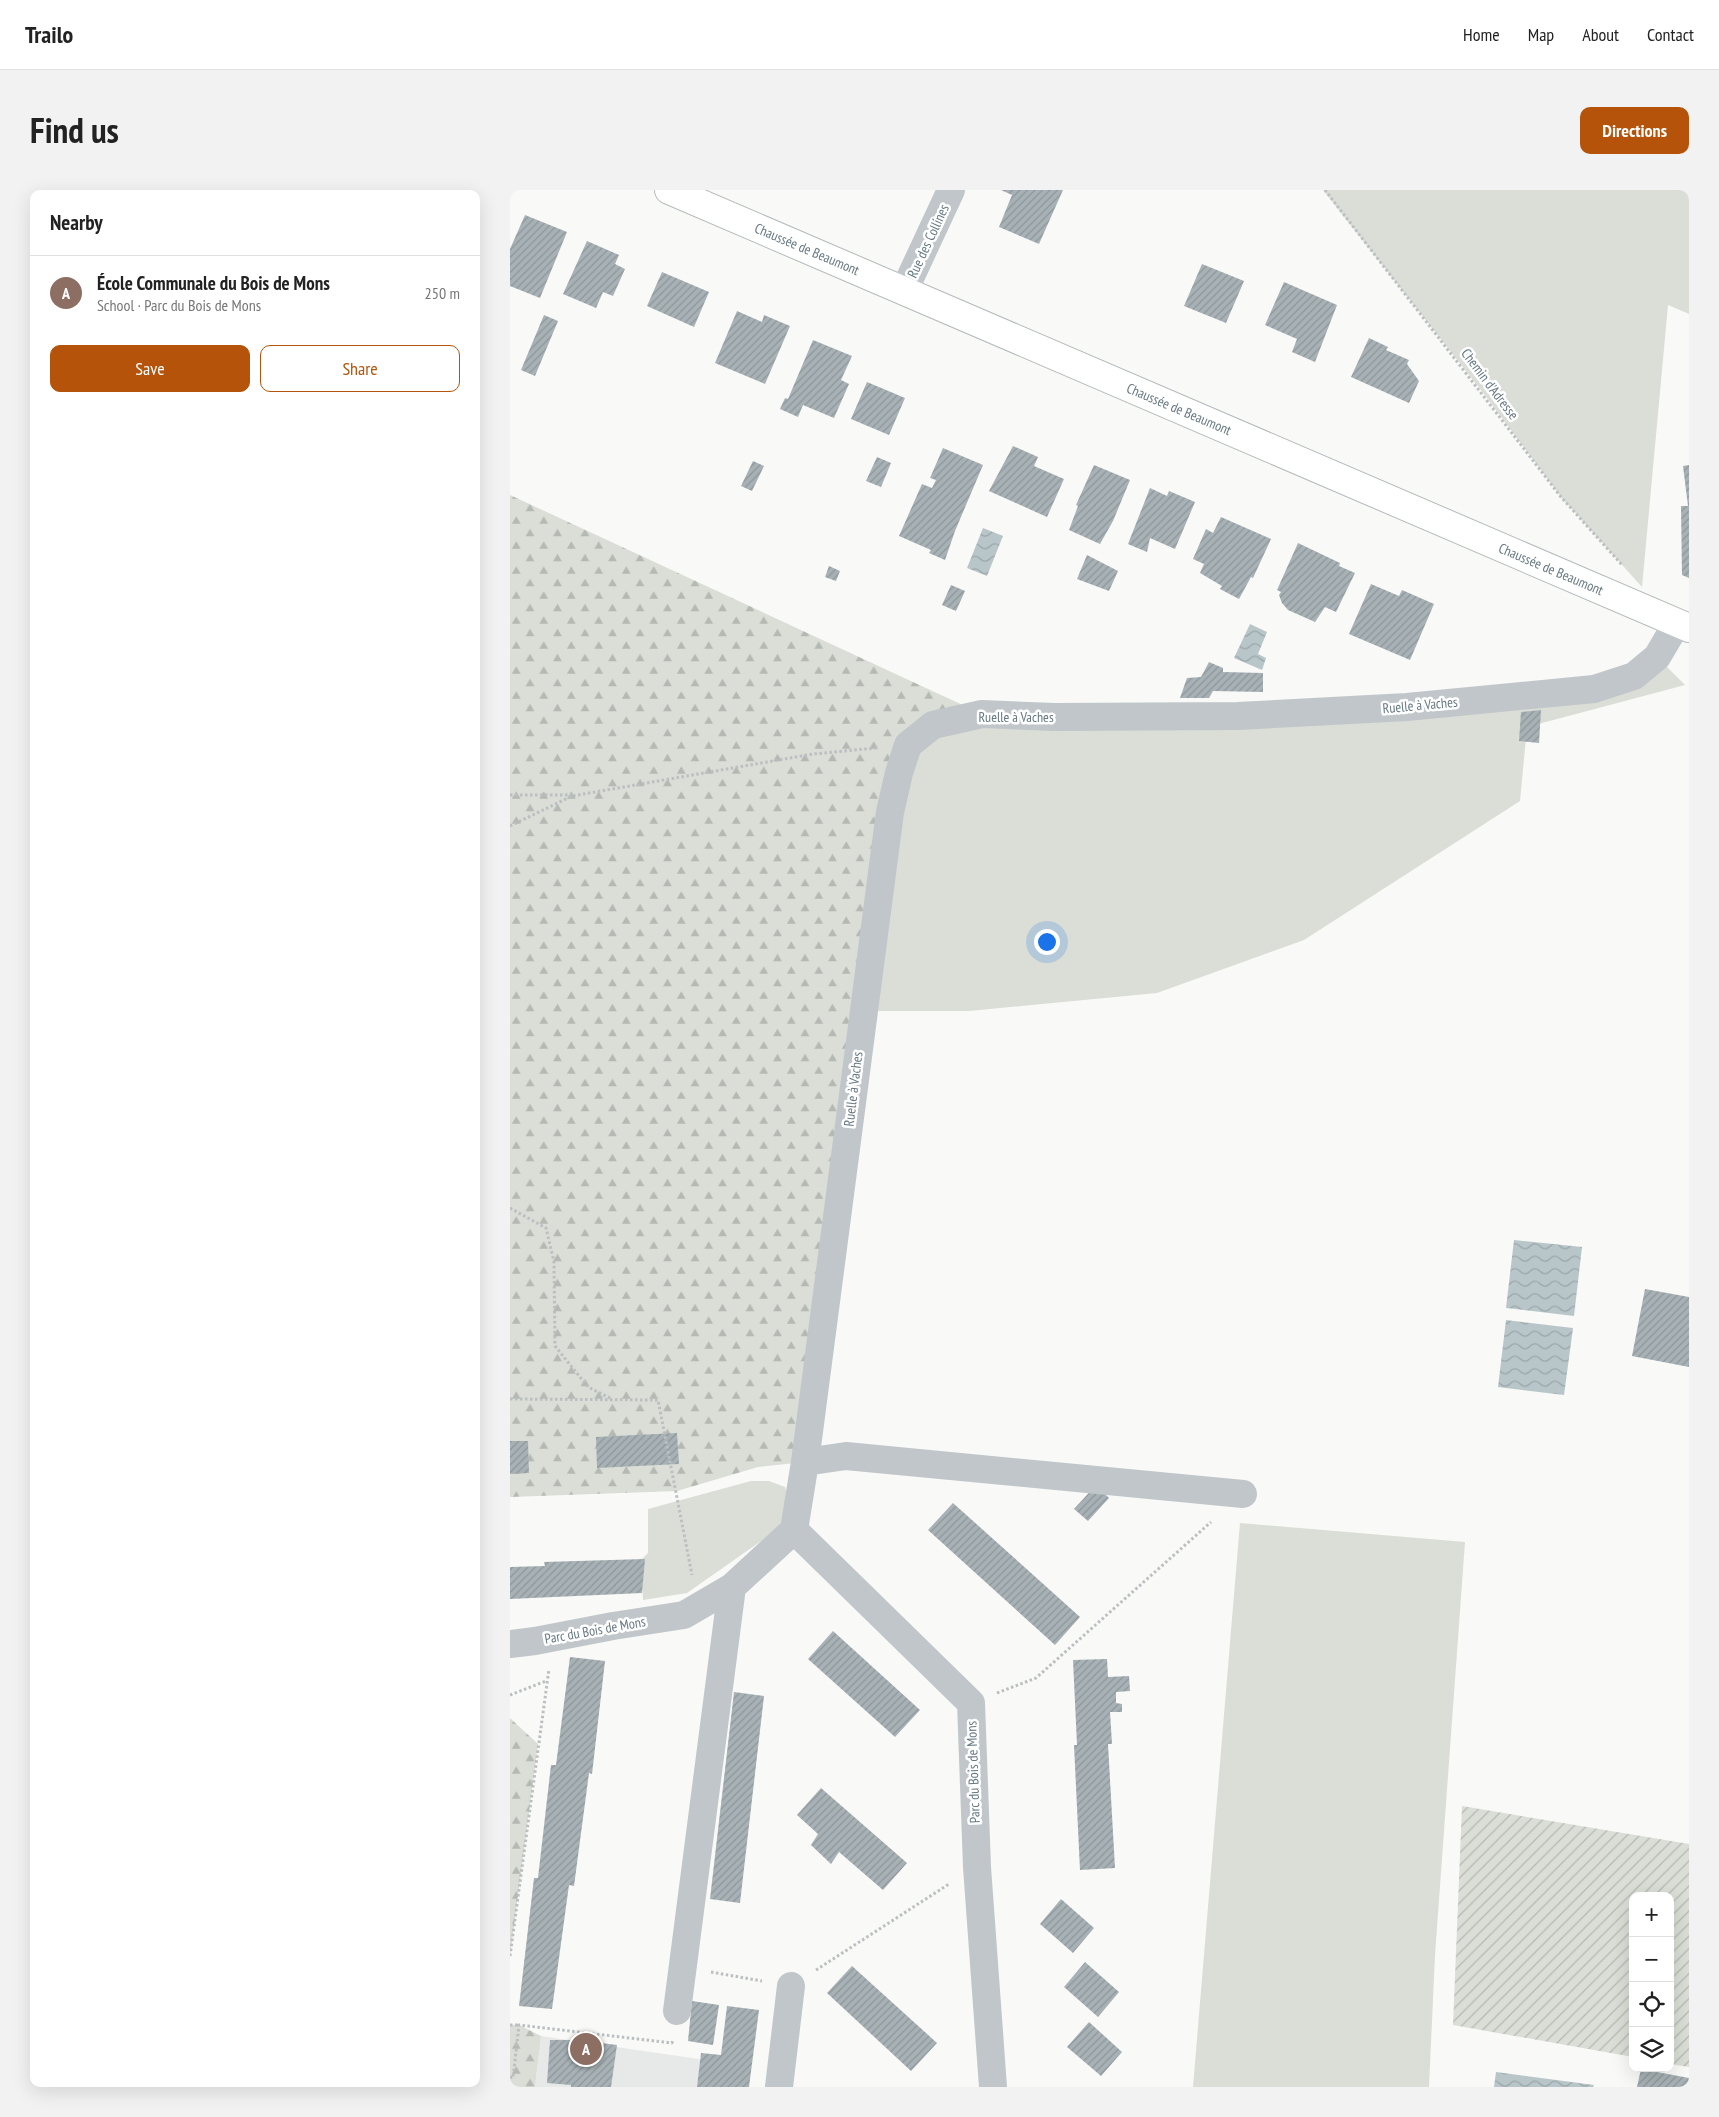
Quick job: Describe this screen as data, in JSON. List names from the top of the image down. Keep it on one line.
{"streets":{"main road":["Chaussée de Beaumont"],"street":["Rue des Collines","Ruelle à Vaches","Parc du Bois de Mons"],"path":["Chemin d'Adresse"]},"crossings":[["Rue des Collines","Chaussée de Beaumont"],["Chaussée de Beaumont","Ruelle à Vaches"]],"page":{"header":"Trailo","nav":["Home","Map","About","Contact"],"title":"Find us","buttons":["Directions",["Save","Share"]],"heading":"Nearby","list":[{"mark":"A","name":"École Communale du Bois de Mons","note":"School · Parc du Bois de Mons","value":"250 m"}],"map_buttons":["+","−"],"pins":"A"}}
